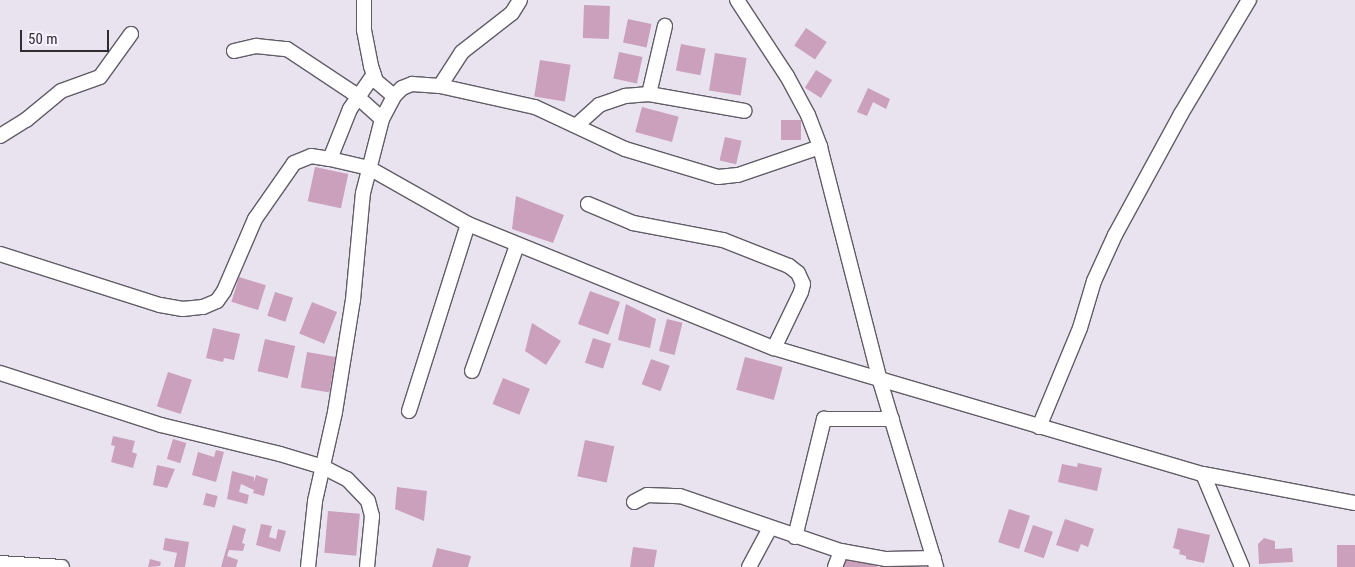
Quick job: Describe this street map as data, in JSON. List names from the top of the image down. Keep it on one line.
{"scale_bar":"50 m"}
